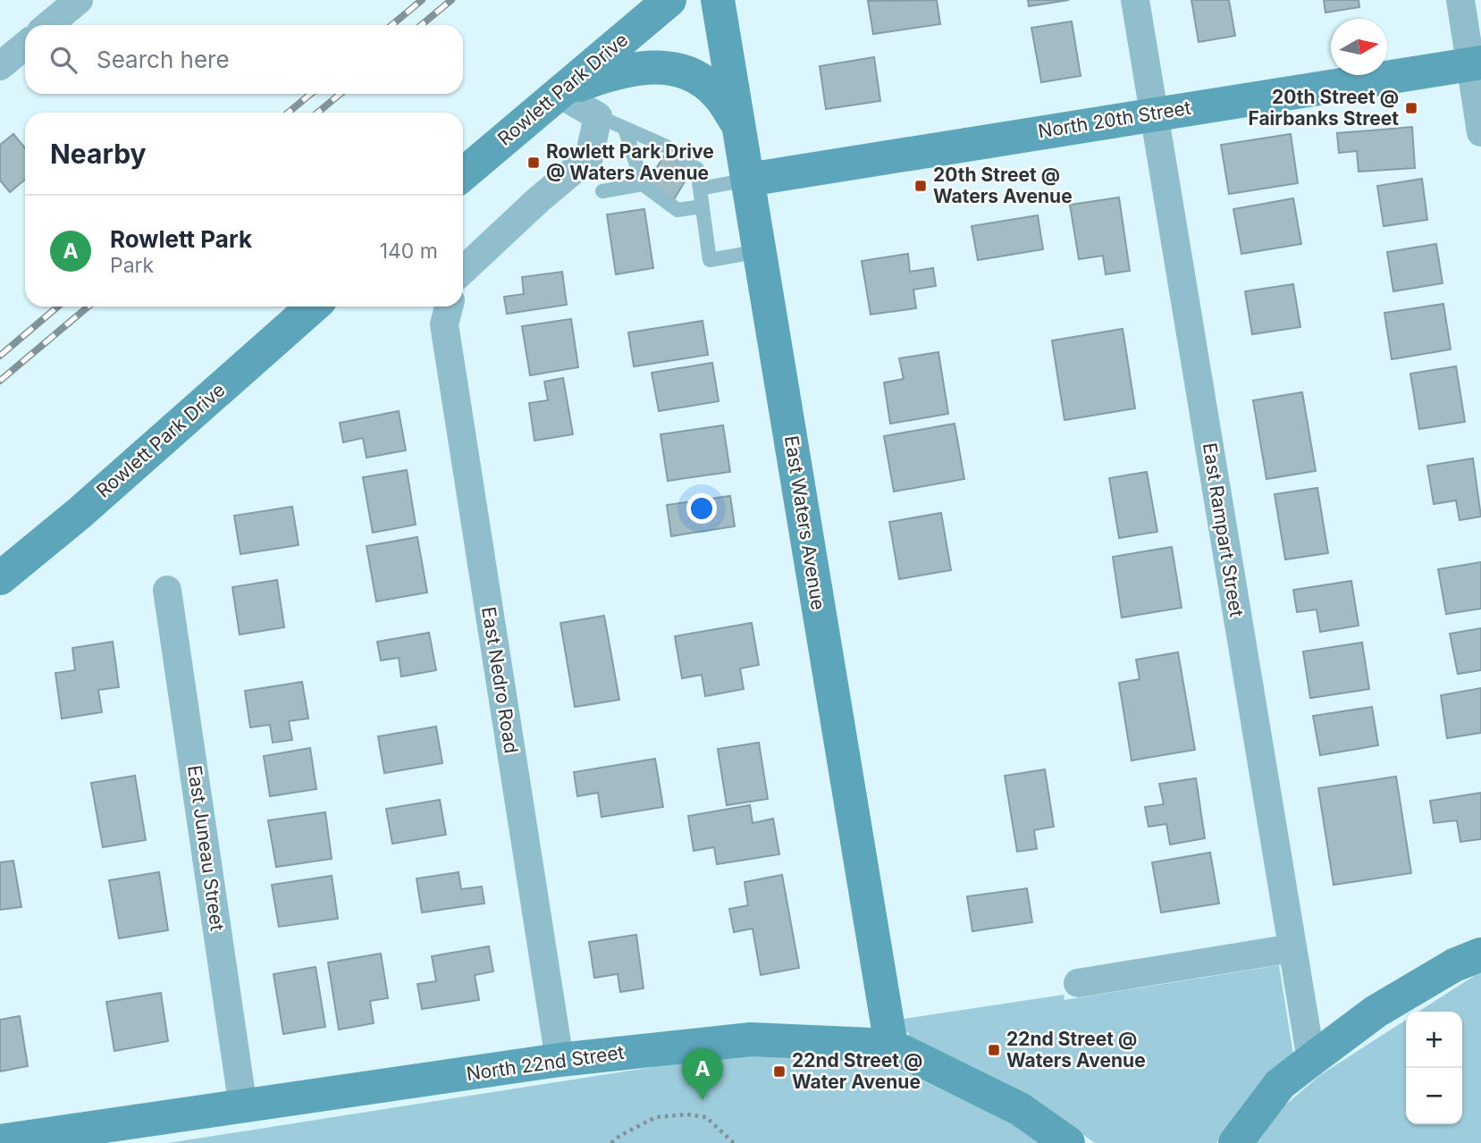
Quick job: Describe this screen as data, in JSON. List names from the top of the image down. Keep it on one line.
{"streets":{"street":["Rowlett Park Drive","North 20th Street","East Waters Avenue","East Rampart Street","East Nedro Road","East Juneau Street","North 22nd Street"]},"crossings":[["North 20th Street","East Waters Avenue"],["North 20th Street","East Rampart Street"],["East Waters Avenue","North 22nd Street"],["East Nedro Road","North 22nd Street"],["East Juneau Street","North 22nd Street"]],"places":{"transit":["20th Street @ Fairbanks Street","Rowlett Park Drive @ Waters Avenue","20th Street @ Waters Avenue","22nd Street @ Waters Avenue","22nd Street @ Water Avenue"]},"north":"right","page":{"search":"Search here","heading":"Nearby","list":[{"mark":"A","name":"Rowlett Park","note":"Park","value":"140 m"}],"map_buttons":["+","−"],"pins":"A"}}
